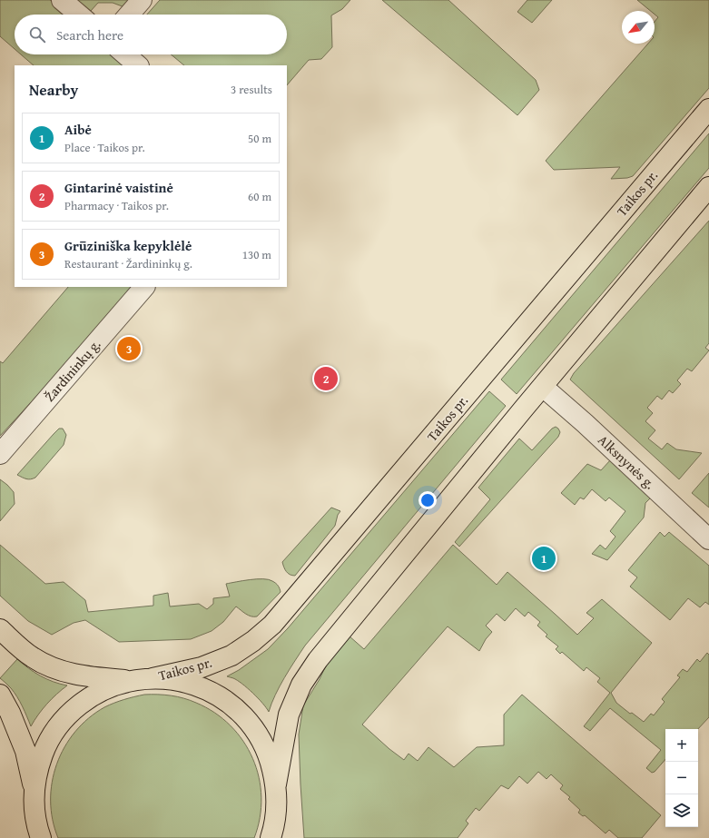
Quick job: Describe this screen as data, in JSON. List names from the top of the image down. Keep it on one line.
{"streets":{"main road":["Taikos pr."],"street":["Žardininkų g.","Alksnynės g."]},"north":"bottom left","page":{"search":"Search here","heading":["Nearby","3 results"],"list":[{"mark":"1","name":"Aibė","note":"Place · Taikos pr.","value":"50 m"},{"mark":"2","name":"Gintarinė vaistinė","note":"Pharmacy · Taikos pr.","value":"60 m"},{"mark":"3","name":"Grūziniška kepyklėlė","note":"Restaurant · Žardininkų g.","value":"130 m"}],"pins":["3","2","1"],"map_buttons":["+","−"]}}
